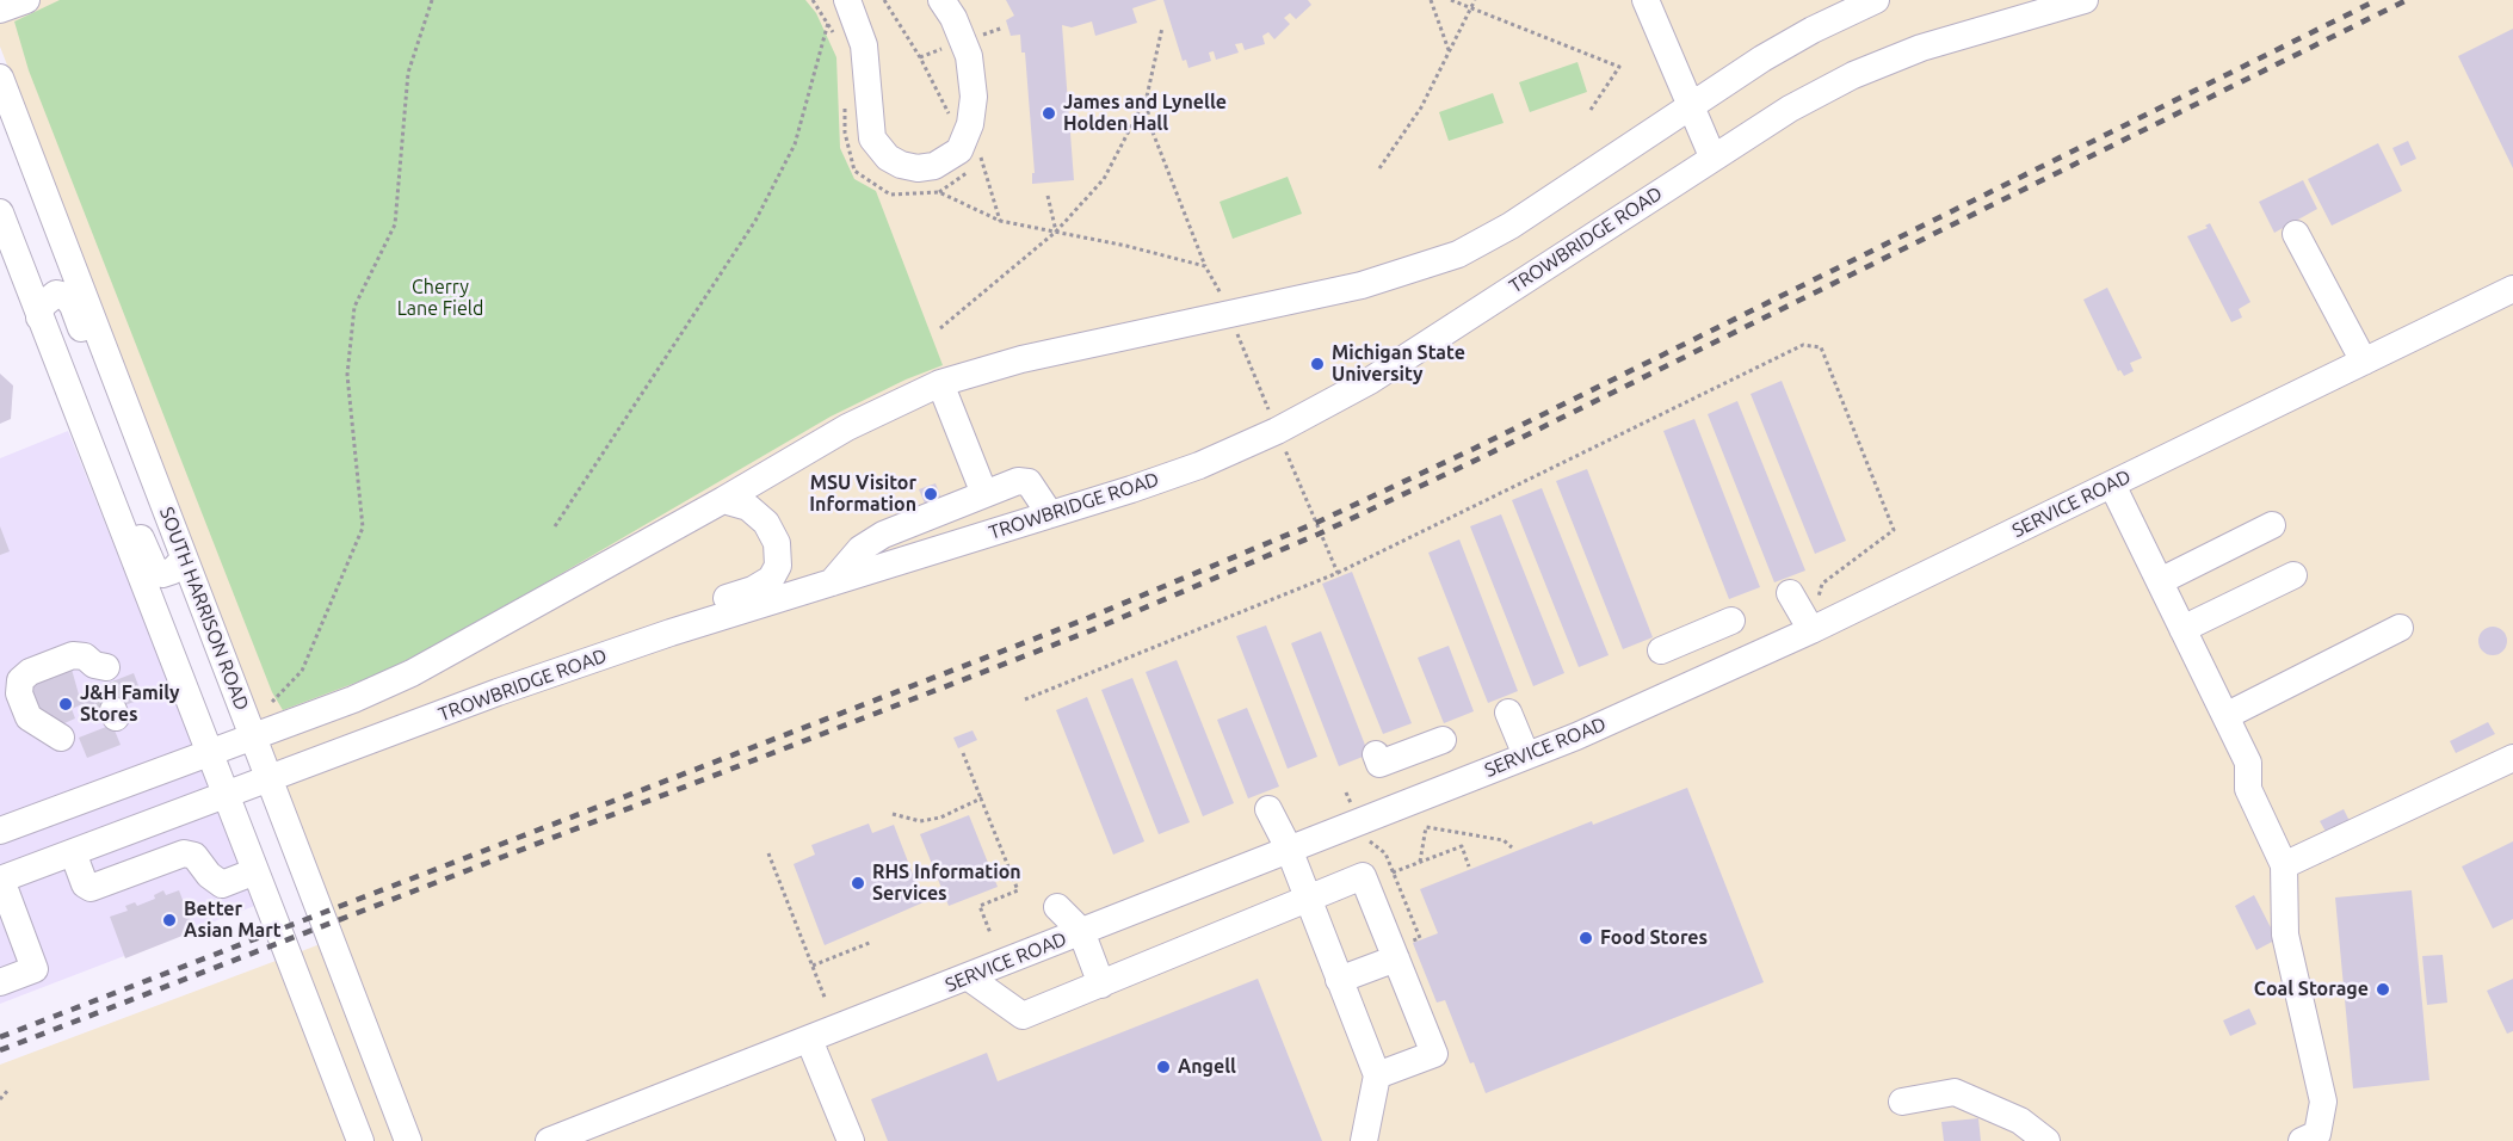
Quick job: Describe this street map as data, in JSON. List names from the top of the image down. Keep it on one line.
{"streets":{"street":["TROWBRIDGE ROAD","SERVICE ROAD","SOUTH HARRISON ROAD"]},"crossings":[["TROWBRIDGE ROAD","SOUTH HARRISON ROAD"]],"parks":["Cherry Lane Field"],"places":["James and Lynelle Holden Hall","Michigan State University","MSU Visitor Information","J&H Family Stores","RHS Information Services","Better Asian Mart","Food Stores","Coal Storage","Angell"]}
